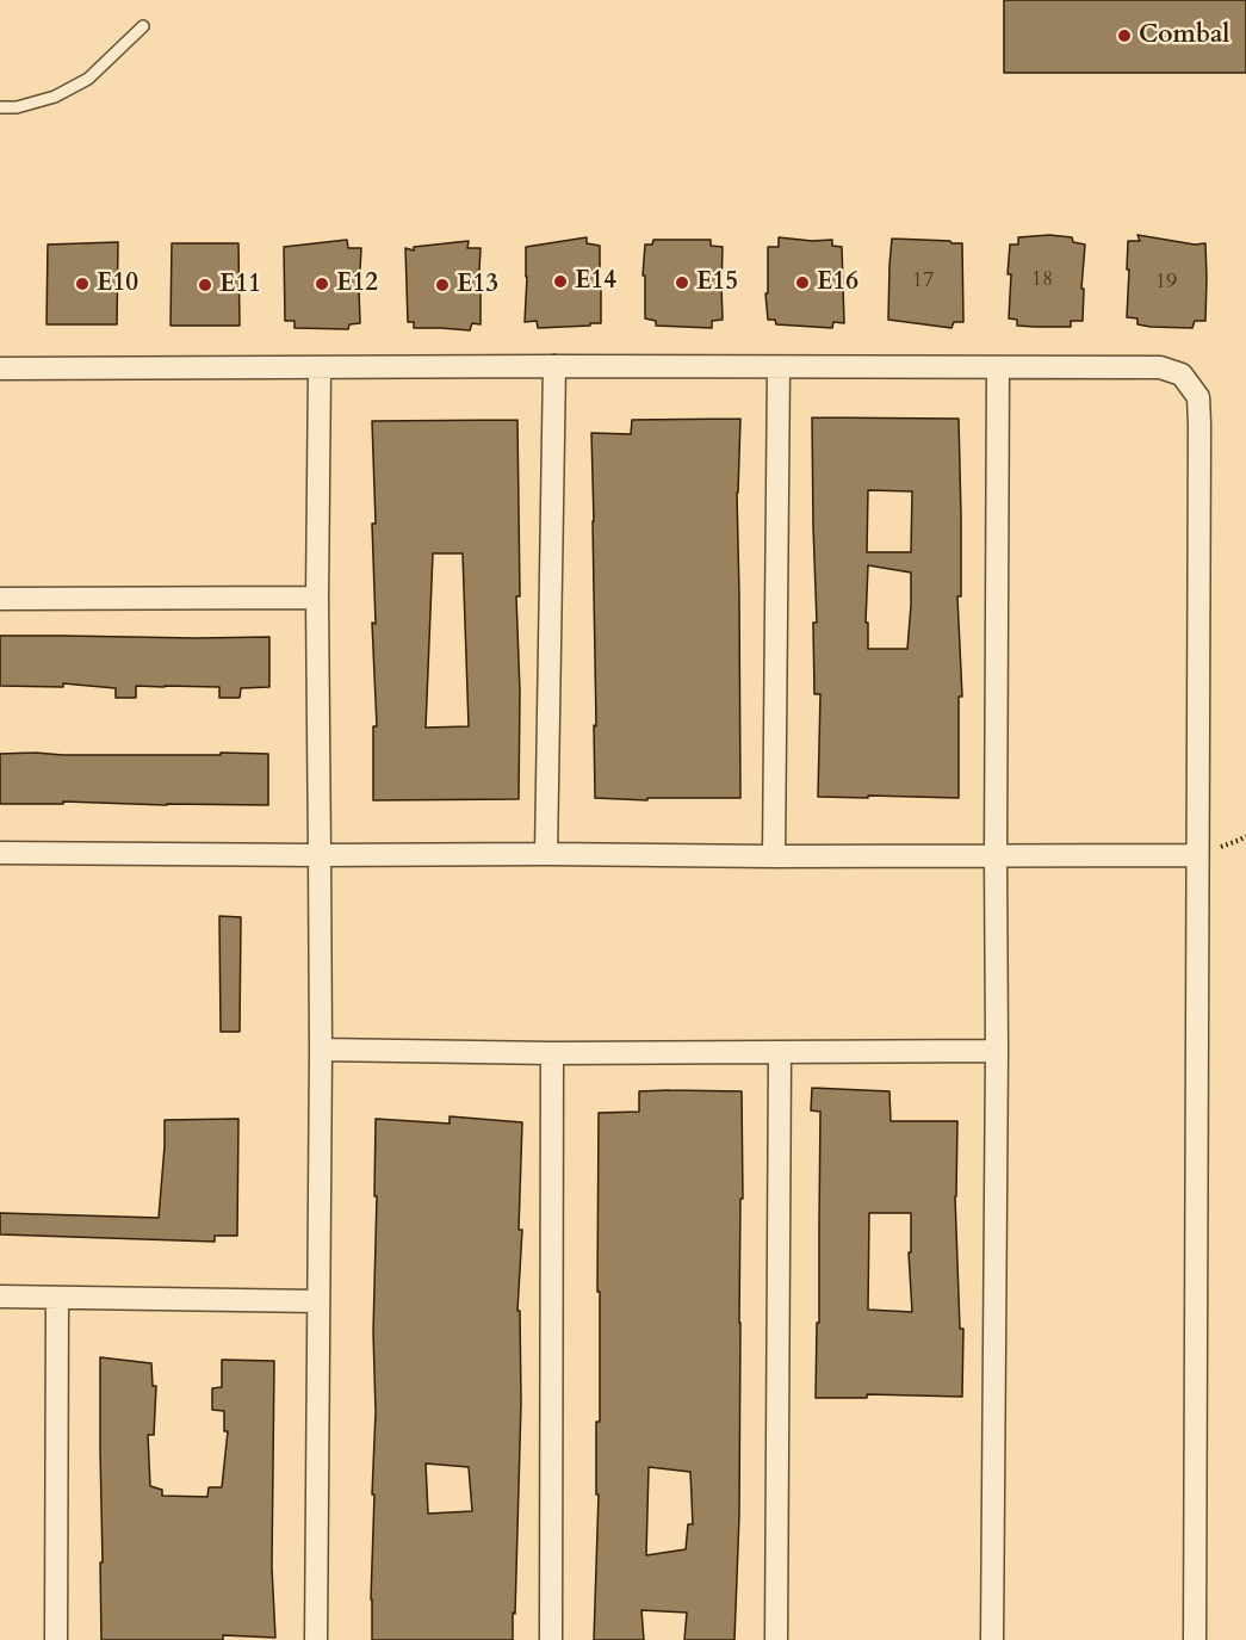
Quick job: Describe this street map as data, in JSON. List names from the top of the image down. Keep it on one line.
{"places":["Combal","E14","E15","E16","E10","E12","E11","E13"],"house_numbers":["18","17","19"]}
